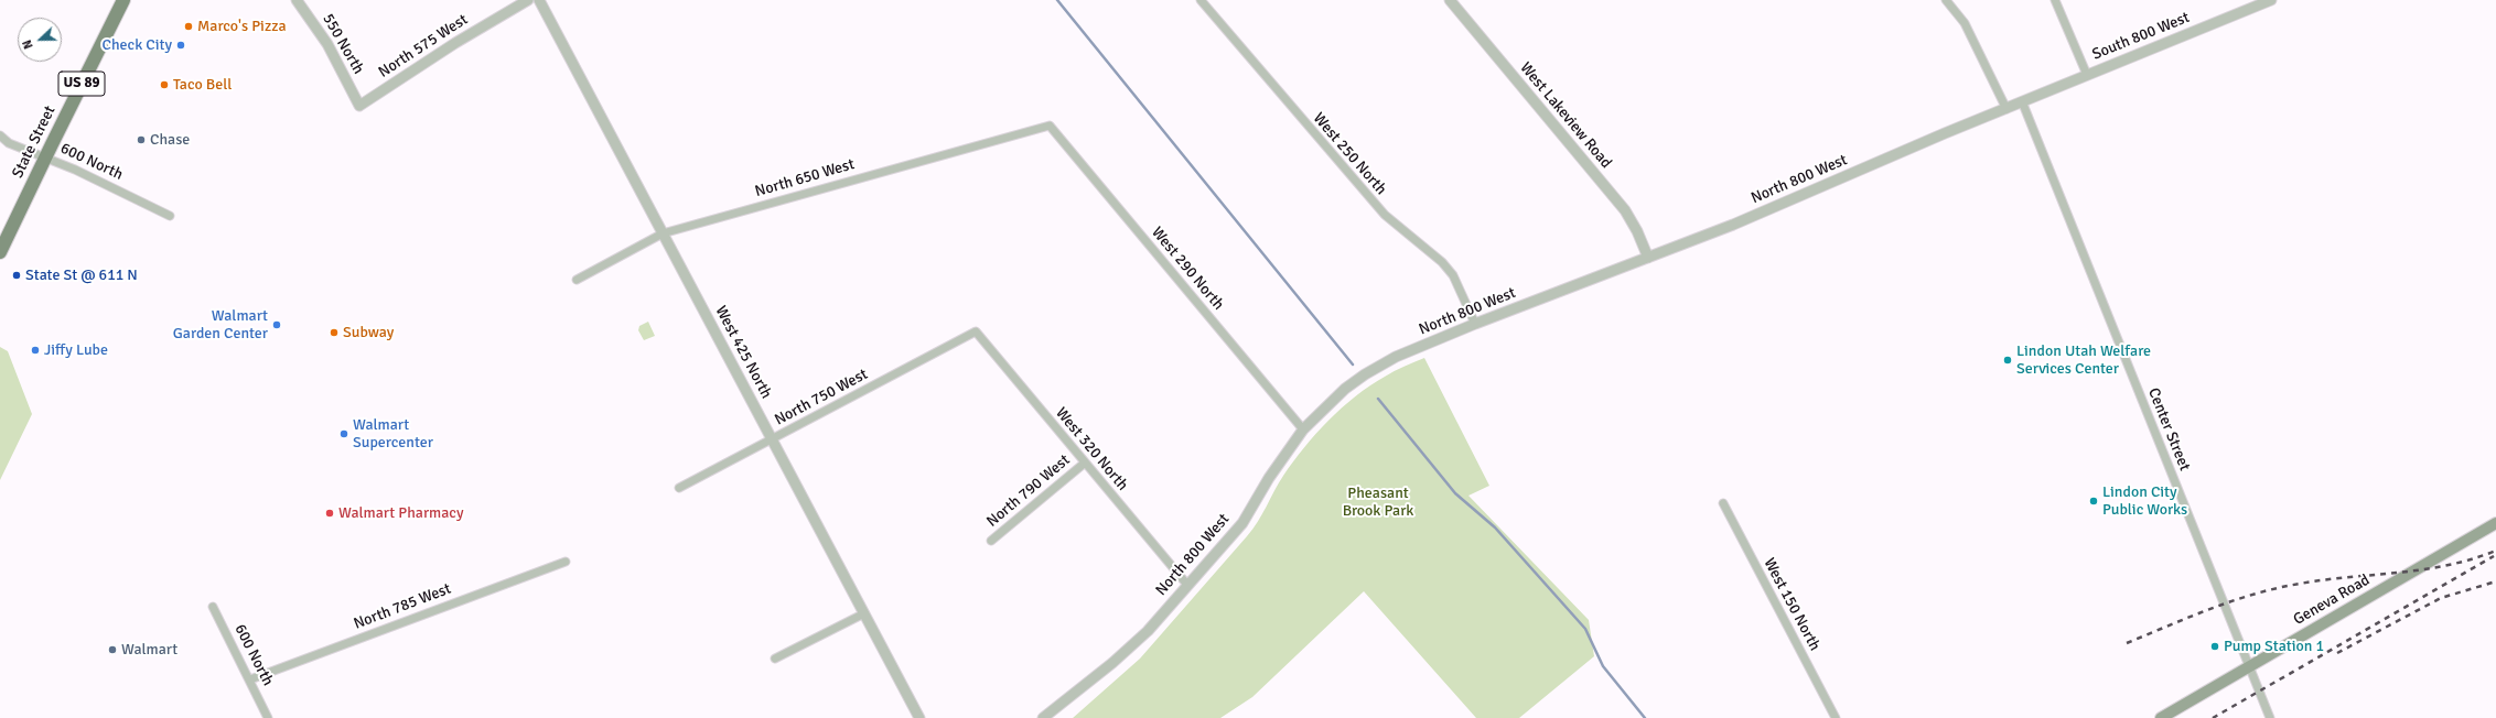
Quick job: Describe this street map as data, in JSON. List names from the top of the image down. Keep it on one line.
{"streets":{"main road":["US 89","State Street","Geneva Road"],"street":["South 800 West","550 North","North 575 West","West Lakeview Road","West 250 North","600 North","North 650 West","North 800 West","West 290 North","West 425 North","North 750 West","Center Street","West 320 North","North 790 West","West 150 North","North 785 West"]},"crossings":[["South 800 West","North 800 West"],["South 800 West","Center Street"],["550 North","North 575 West"],["West Lakeview Road","North 800 West"],["State Street","600 North"],["West 250 North","North 800 West"],["600 North","North 785 West"],["North 650 West","West 290 North"],["North 650 West","West 425 North"],["North 800 West","West 290 North"],["North 800 West","Center Street"],["North 800 West","West 320 North"],["West 425 North","North 750 West"],["North 750 West","West 320 North"],["Center Street","Geneva Road"],["West 320 North","North 790 West"]],"parks":["Pheasant Brook Park"],"places":["Marco's Pizza","Check City","Taco Bell","Chase","State St @ 611 N","Walmart Garden Center","Subway","Jiffy Lube","Lindon Utah Welfare Services Center","Walmart Supercenter","Lindon City Public Works","Walmart Pharmacy","Pump Station 1","Walmart"],"north":"left"}
